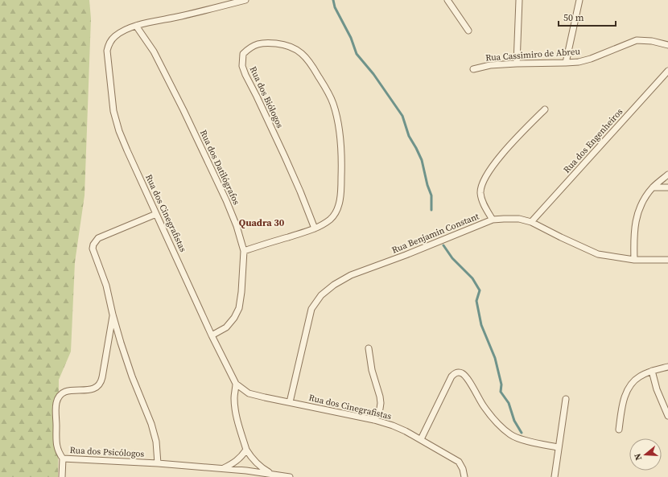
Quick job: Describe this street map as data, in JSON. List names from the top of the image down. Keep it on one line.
{"streets":{"street":["Rua Cassimiro de Abreu","Rua dos Biólogos","Rua dos Engenheiros","Rua dos Datilógrafos","Rua dos Cinegrafistas","Rua Benjamin Constant","Rua dos Psicólogos"]},"crossings":[["Rua dos Biólogos","Rua dos Datilógrafos"],["Rua dos Engenheiros","Rua Benjamin Constant"],["Rua dos Datilógrafos","Rua dos Cinegrafistas"],["Rua dos Cinegrafistas","Rua Benjamin Constant"],["Rua dos Cinegrafistas","Rua dos Psicólogos"]],"districts":["Quadra 30"],"scale_bar":"50 m","north":"left"}
